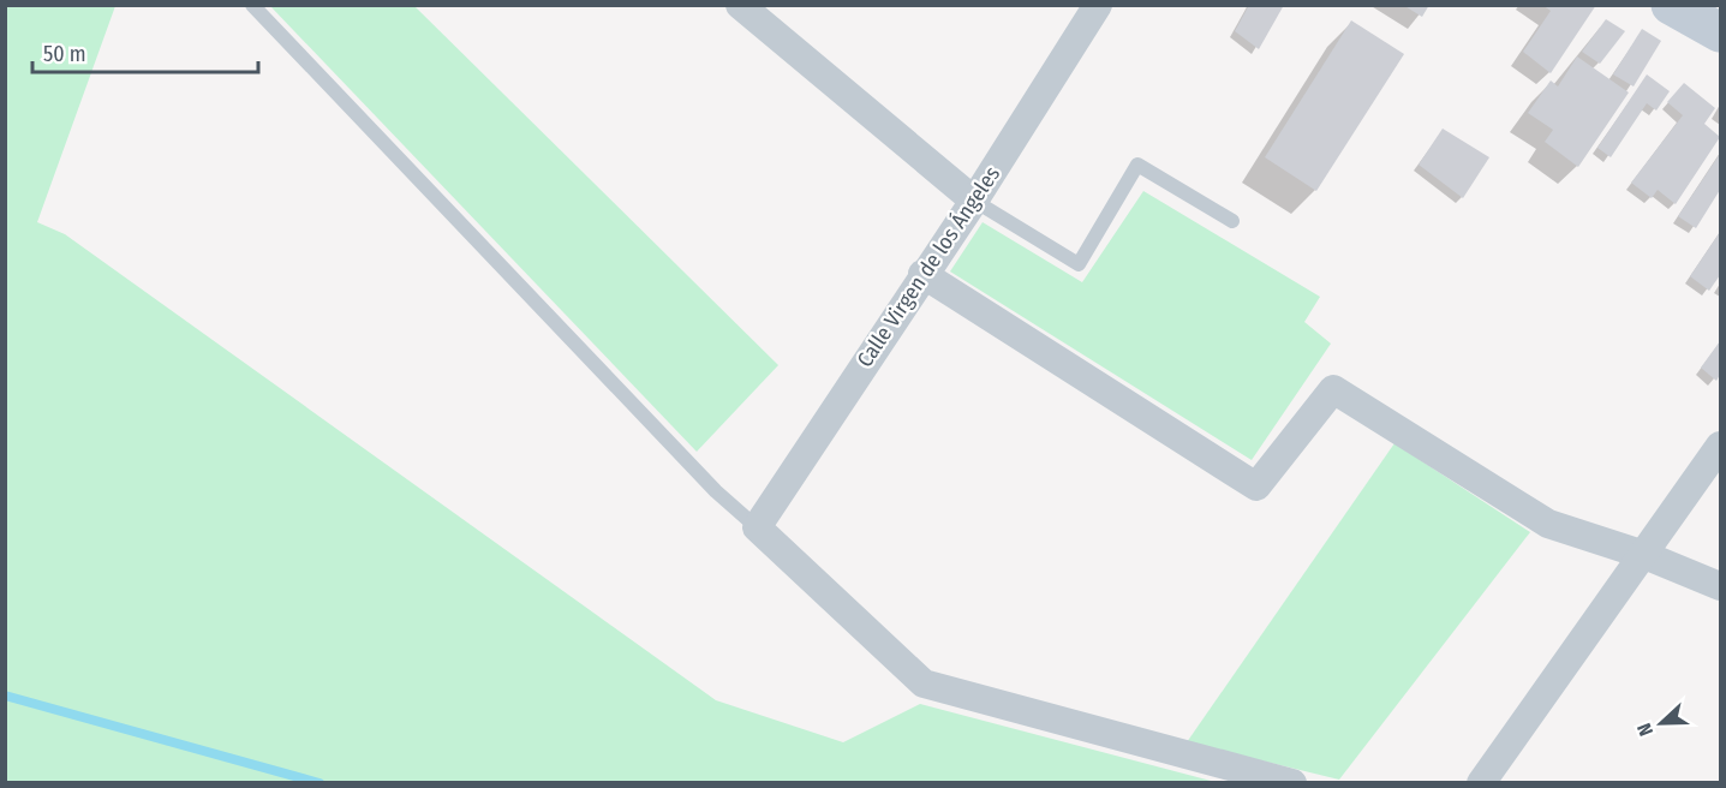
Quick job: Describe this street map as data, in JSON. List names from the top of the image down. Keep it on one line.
{"streets":{"street":["Calle Virgen de los Ángeles"]},"scale_bar":"50 m","north":"left"}
